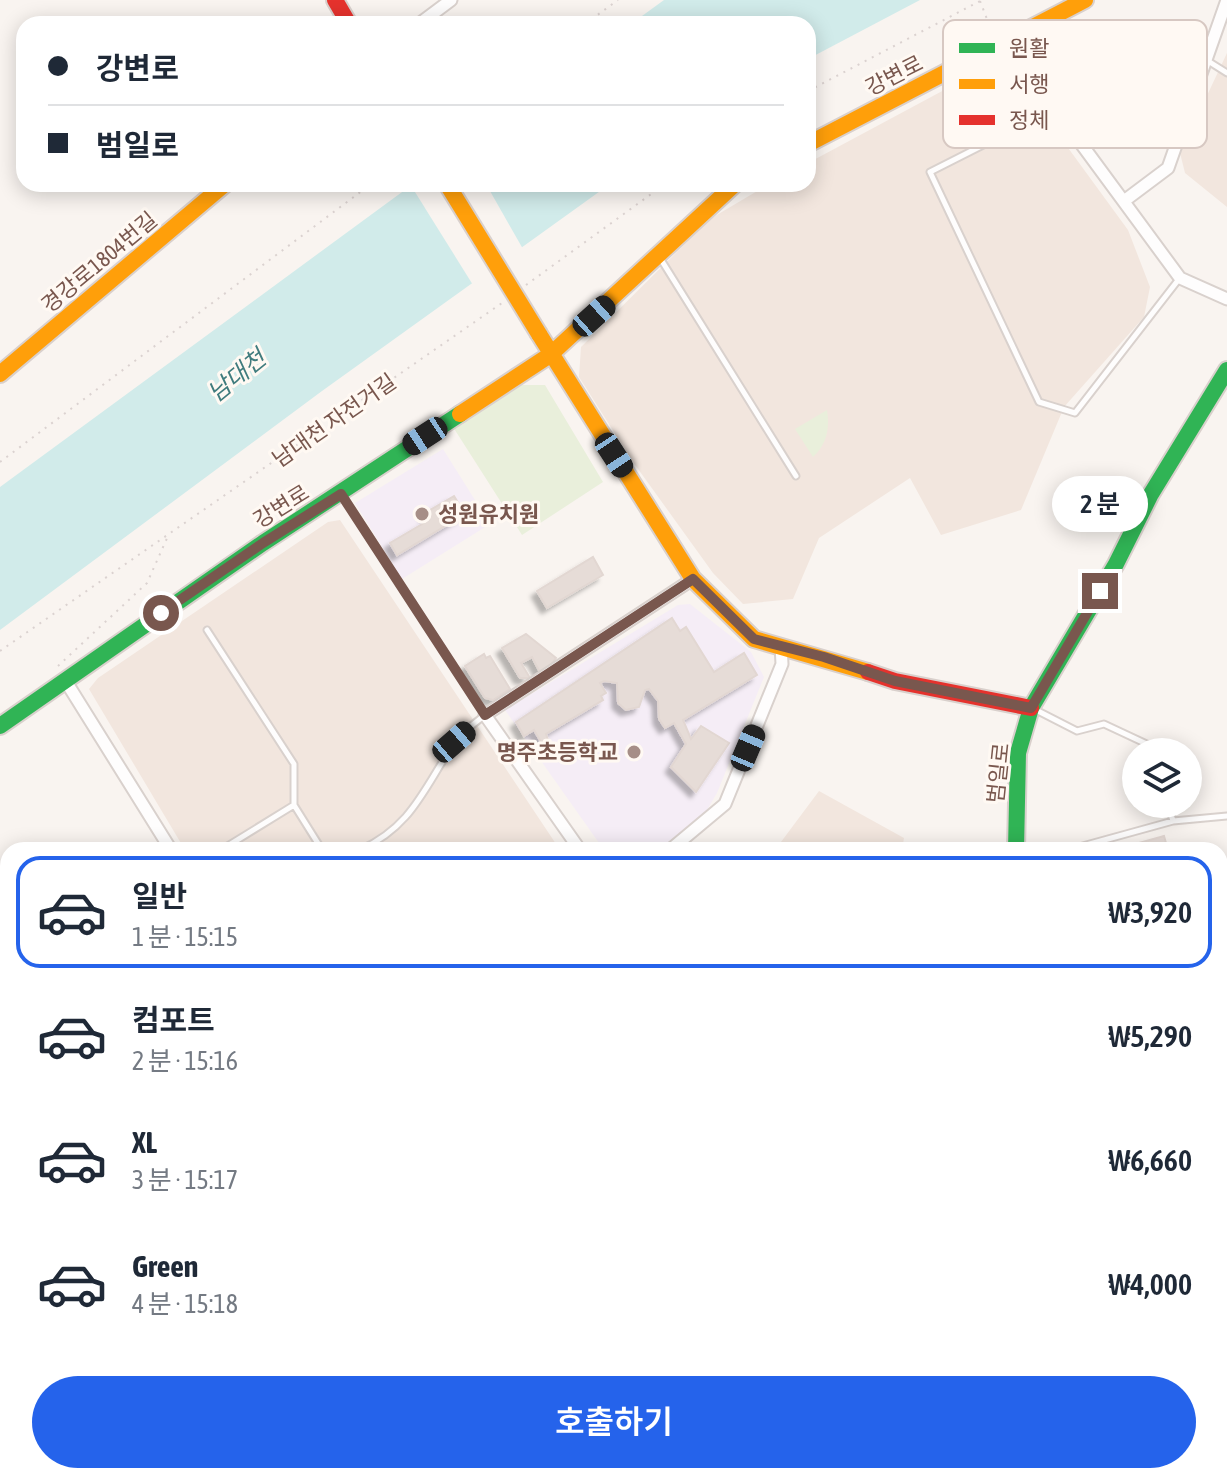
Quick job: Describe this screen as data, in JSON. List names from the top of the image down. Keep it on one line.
{"streets":{"street":["강변로","경강로1804번길","범일로"],"path":["남대천 자전거길"]},"water":["남대천"],"places":["성원유치원","명주초등학교"],"legend":["원활","서행","정체"],"page":{"banner":["강변로","범일로"],"bubble":"2 분","list":[{"name":"일반","note":"1 분 · 15:15","value":"₩3,920"},{"name":"컴포트","note":"2 분 · 15:16","value":"₩5,290"},{"name":"XL","note":"3 분 · 15:17","value":"₩6,660"},{"name":"Green","note":"4 분 · 15:18","value":"₩4,000"}],"buttons":"호출하기"}}
